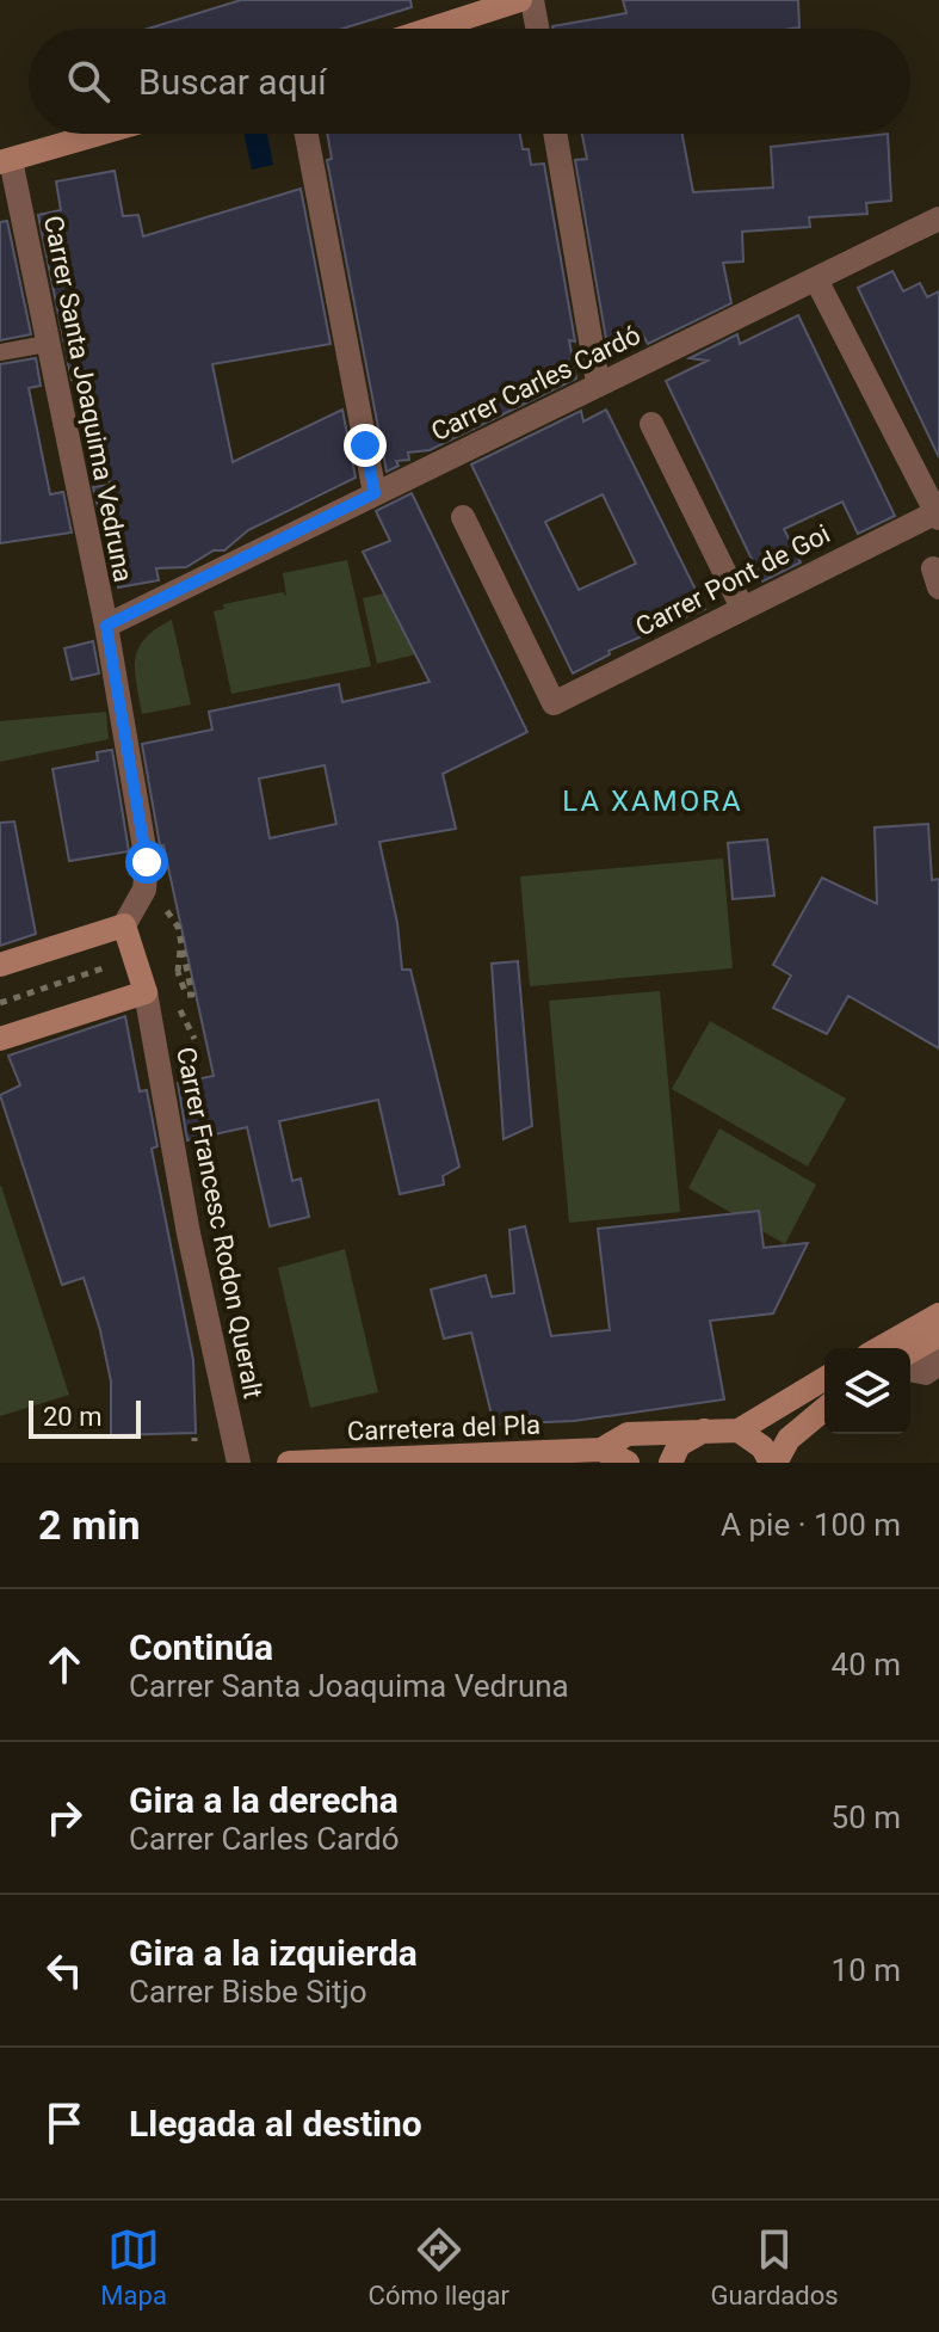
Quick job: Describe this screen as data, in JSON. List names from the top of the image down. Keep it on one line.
{"streets":{"main road":["Carretera del Pla"],"street":["Carrer Carles Cardó","Carrer Santa Joaquima Vedruna","Carrer Pont de Goi","Carrer Francesc Rodon Queralt"]},"crossings":[["Carrer Carles Cardó","Carrer Santa Joaquima Vedruna"]],"districts":["LA XAMORA"],"scale_bar":"20 m","page":{"search":"Buscar aquí","scale":"20 m","heading":["2 min","A pie · 100 m"],"list":[["Continúa","Carrer Santa Joaquima Vedruna","40 m"],["Gira a la derecha","Carrer Carles Cardó","50 m"],["Gira a la izquierda","Carrer Bisbe Sitjo","10 m"],"Llegada al destino"],"nav":["Mapa","Cómo llegar","Guardados"]}}
